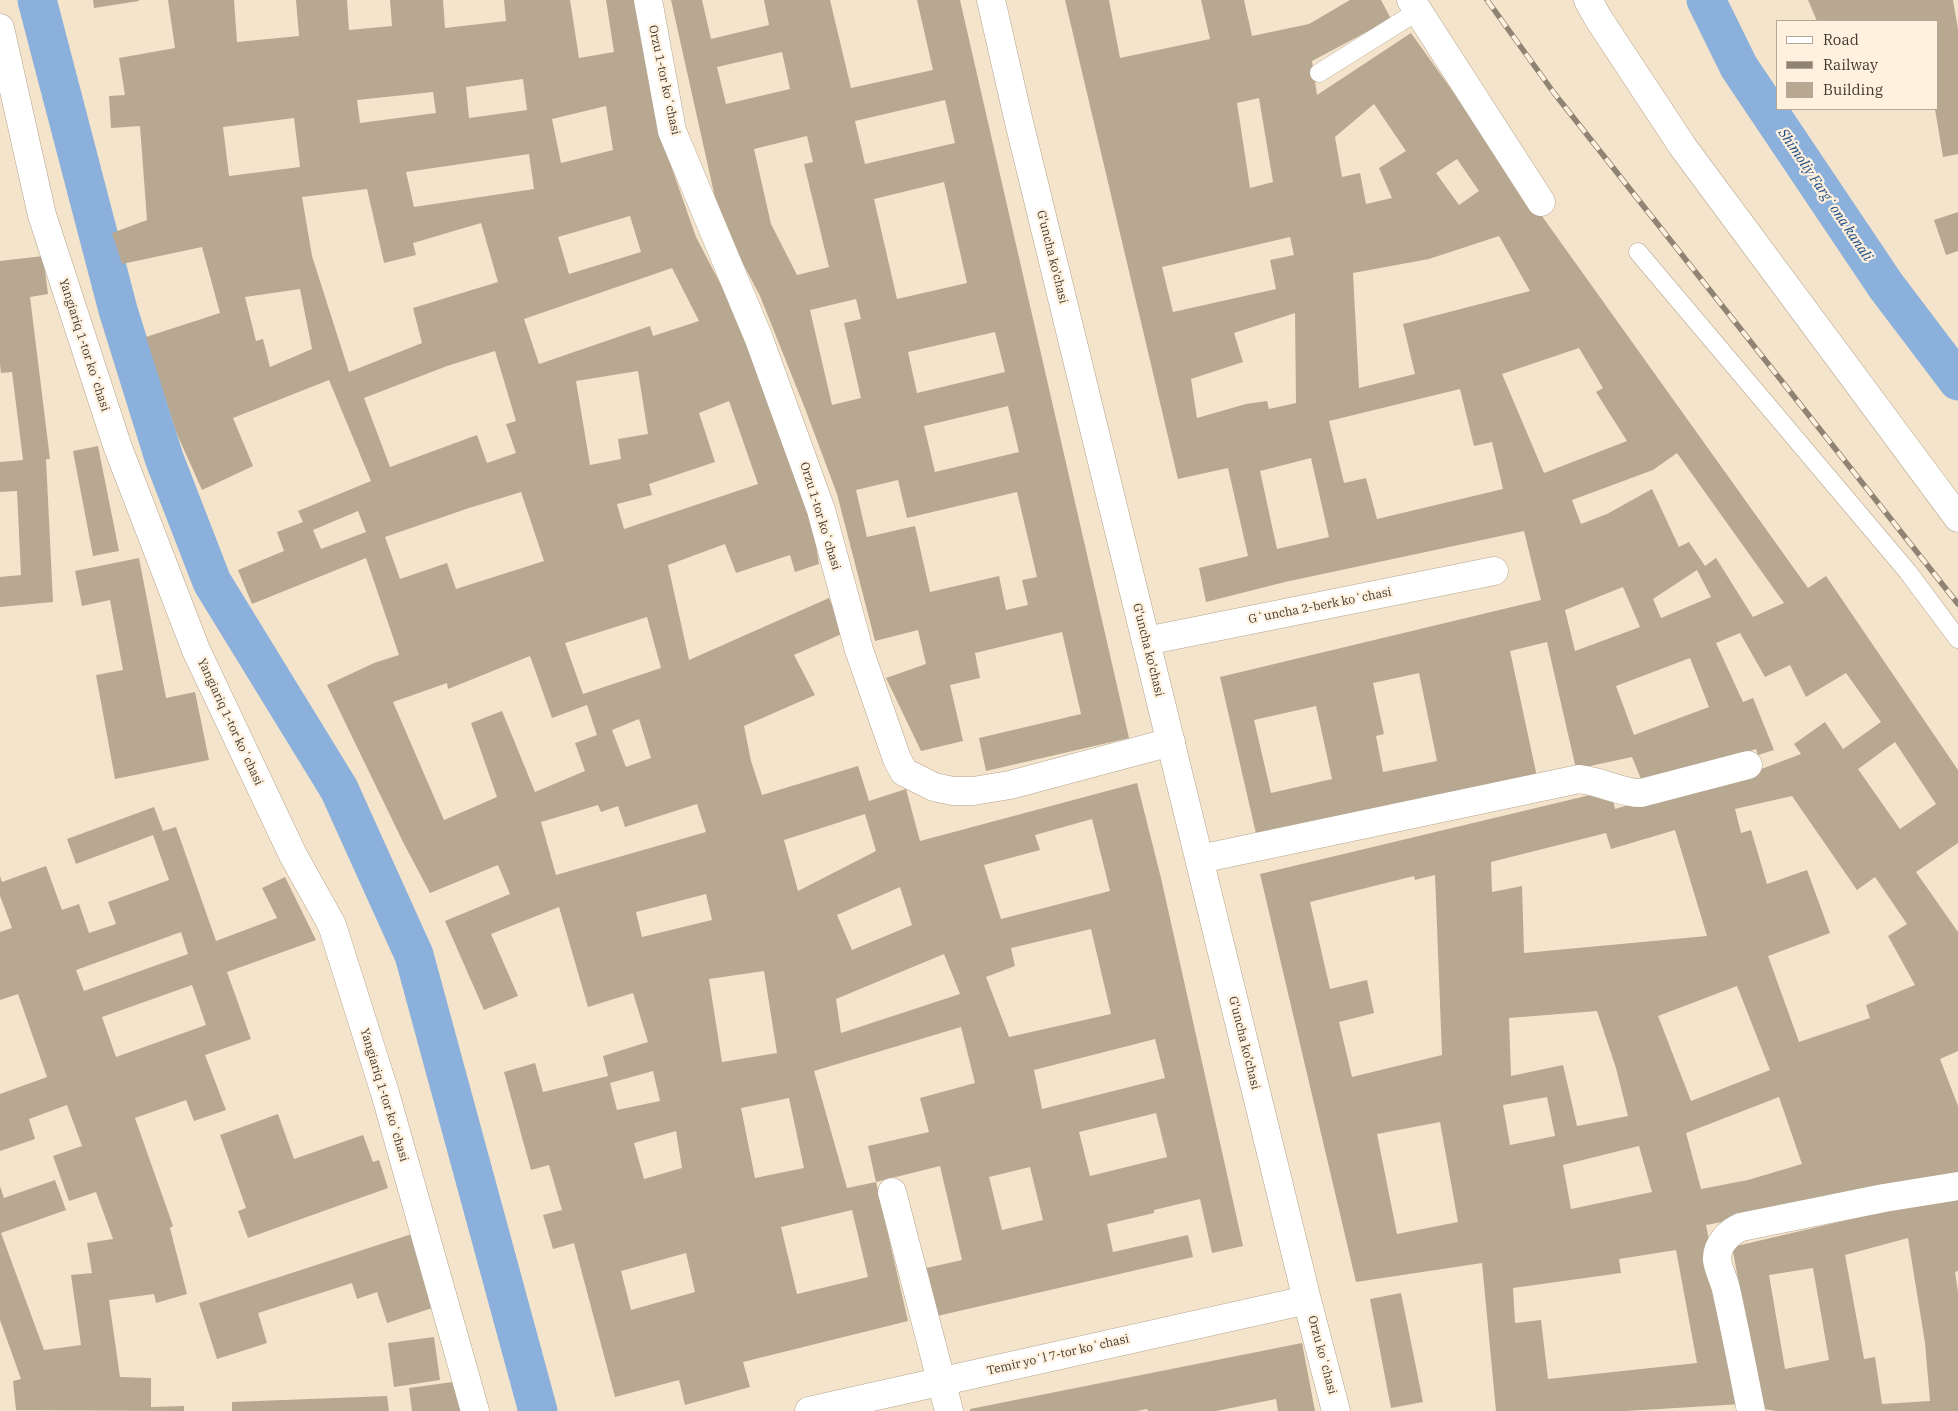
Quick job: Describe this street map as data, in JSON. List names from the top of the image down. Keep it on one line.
{"streets":{"street":["Orzu 1-tor koʻchasi","G'uncha ko'chasi","Yangiariq 1-tor koʻchasi","Gʻuncha 2-berk koʻchasi","Temir yoʻl 7-tor koʻchasi","Orzu koʻchasi"]},"crossings":[["Orzu 1-tor koʻchasi","G'uncha ko'chasi"],["G'uncha ko'chasi","Gʻuncha 2-berk koʻchasi"],["G'uncha ko'chasi","Temir yoʻl 7-tor koʻchasi"],["G'uncha ko'chasi","Orzu koʻchasi"],["Temir yoʻl 7-tor koʻchasi","Orzu koʻchasi"]],"water":["Shimoliy Fargʻona kanali"],"legend":["Road","Railway","Building"]}
